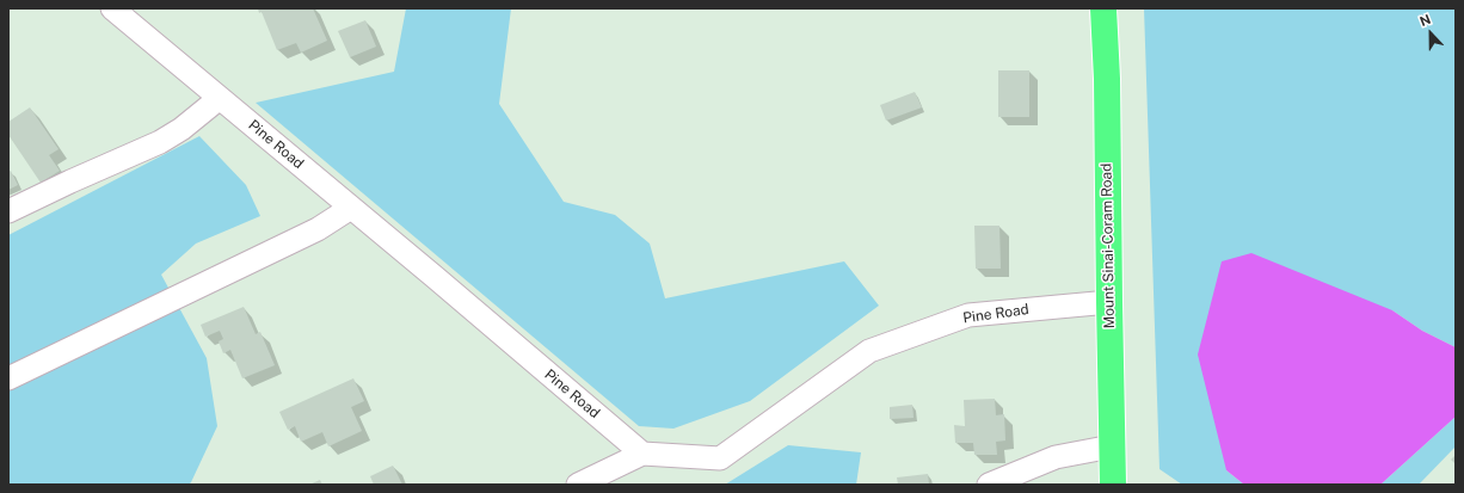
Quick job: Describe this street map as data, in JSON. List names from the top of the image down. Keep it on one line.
{"streets":{"main road":["Mount Sinai-Coram Road"],"street":["Pine Road"]},"crossings":[["Pine Road","Mount Sinai-Coram Road"]],"north":"top"}
